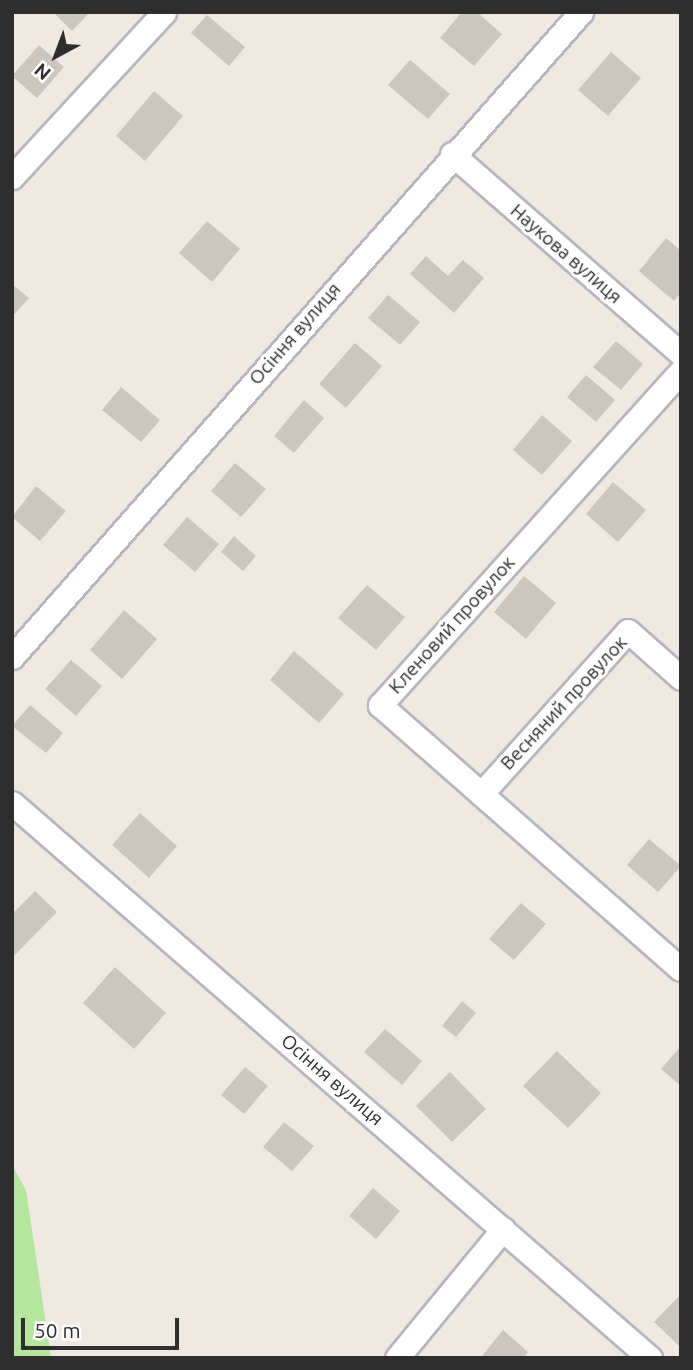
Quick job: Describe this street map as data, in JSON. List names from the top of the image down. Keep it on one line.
{"streets":{"street":["Наукова вулиця","Осіння вулиця","Кленовий провулок","Весняний провулок"]},"crossings":[["Наукова вулиця","Осіння вулиця"],["Кленовий провулок","Весняний провулок"]],"scale_bar":"50 m","north":"bottom left"}
